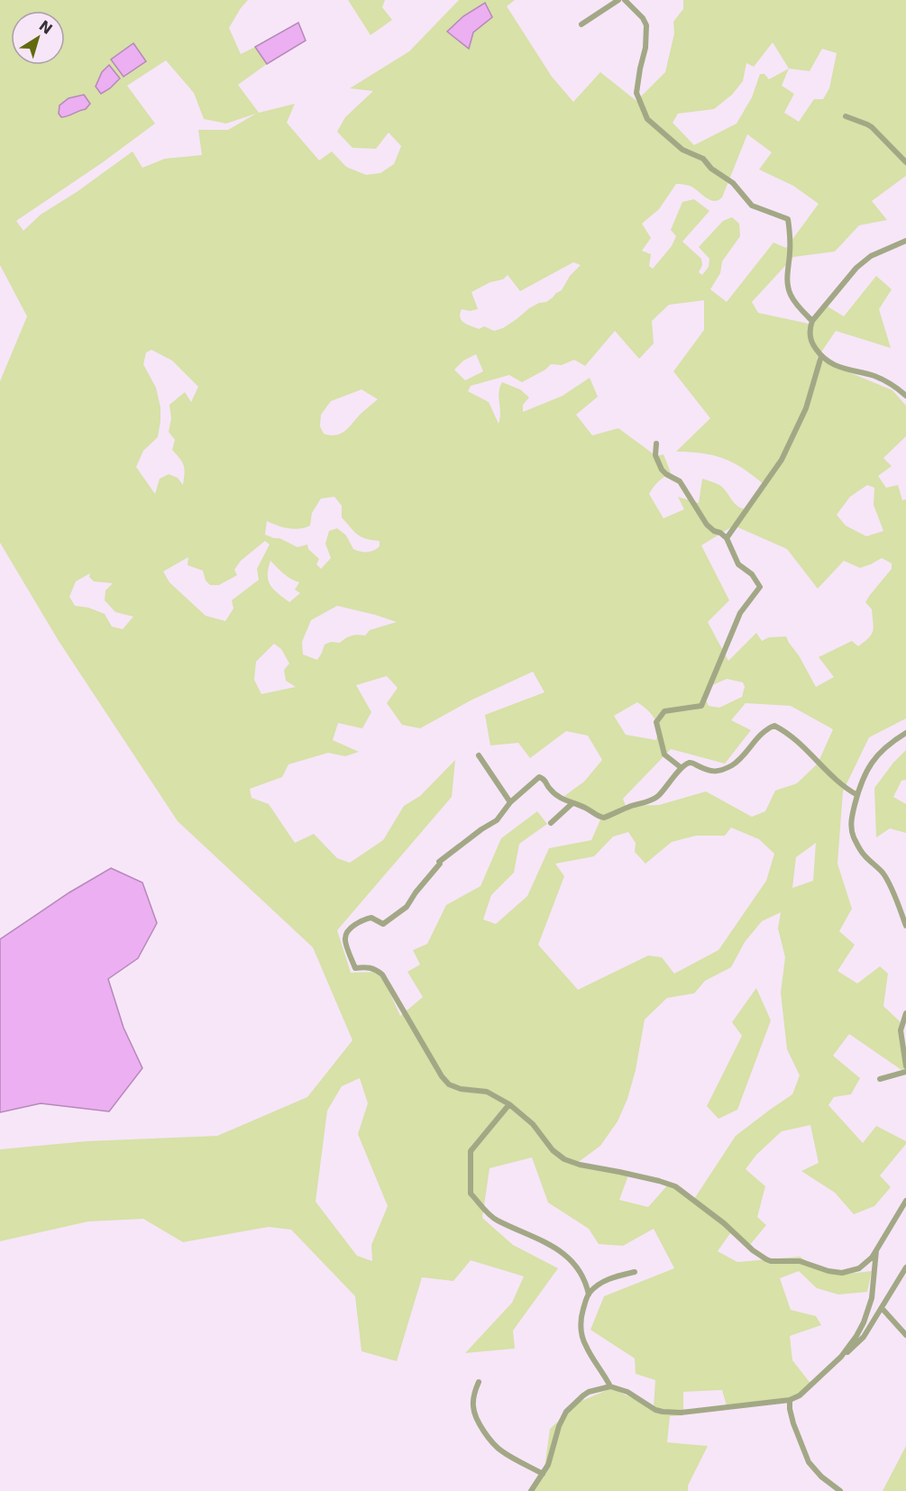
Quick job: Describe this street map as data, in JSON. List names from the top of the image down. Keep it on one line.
{"north":"top right"}
